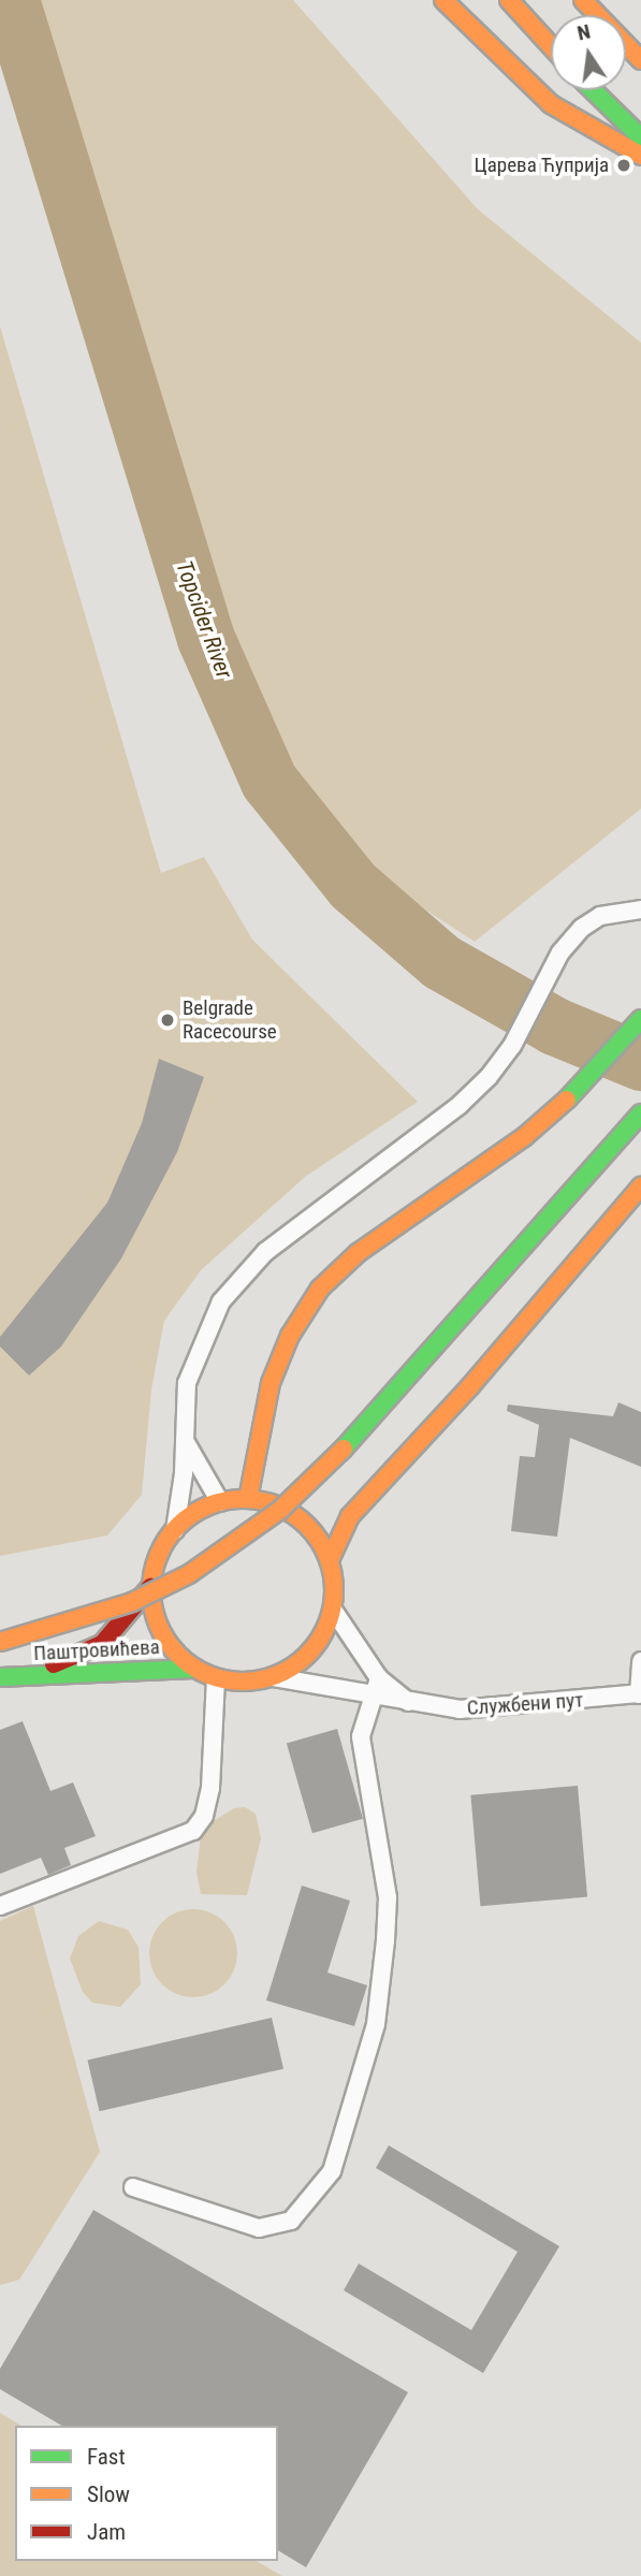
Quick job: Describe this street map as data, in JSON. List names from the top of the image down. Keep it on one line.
{"streets":{"main road":["Паштровићева"],"lane":["Службени пут"]},"crossings":[["Паштровићева","Службени пут"]],"water":["Topcider River"],"places":["Царева Ћуприја","Belgrade Racecourse"],"legend":["Fast","Slow","Jam"],"north":"top"}
